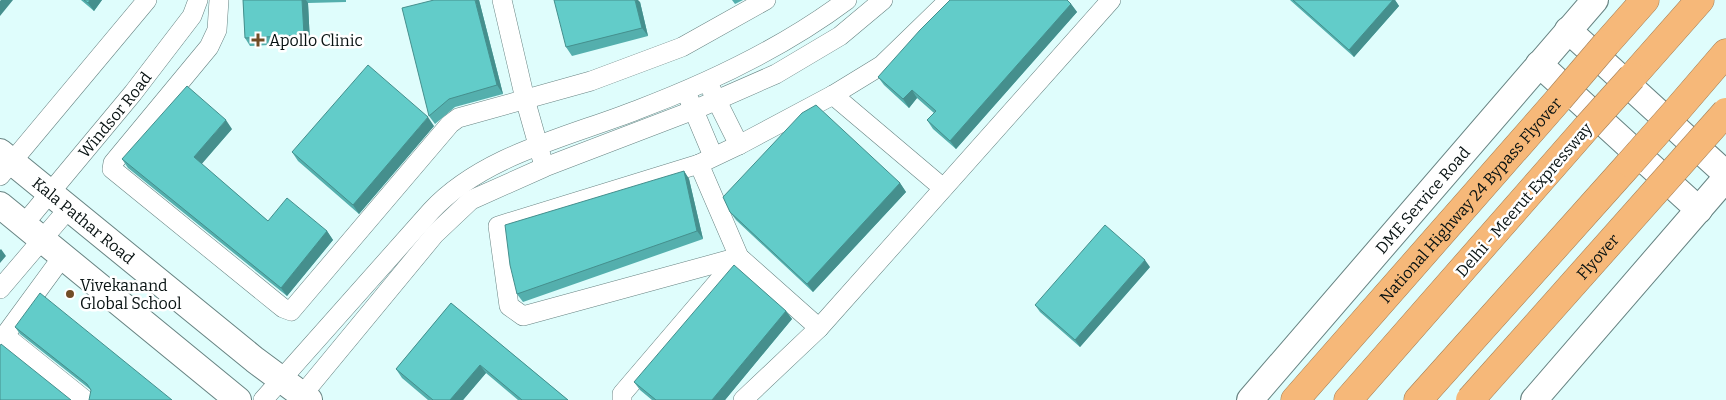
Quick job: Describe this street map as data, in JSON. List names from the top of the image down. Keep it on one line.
{"streets":{"highway":["National Highway 24 Bypass Flyover","Delhi - Meerut Expressway","Flyover"],"street":["Windsor Road","DME Service Road","Kala Pathar Road"]},"crossings":[["Windsor Road","Kala Pathar Road"]],"places":{"health":["Apollo Clinic"],"other":["Vivekanand Global School"]}}
